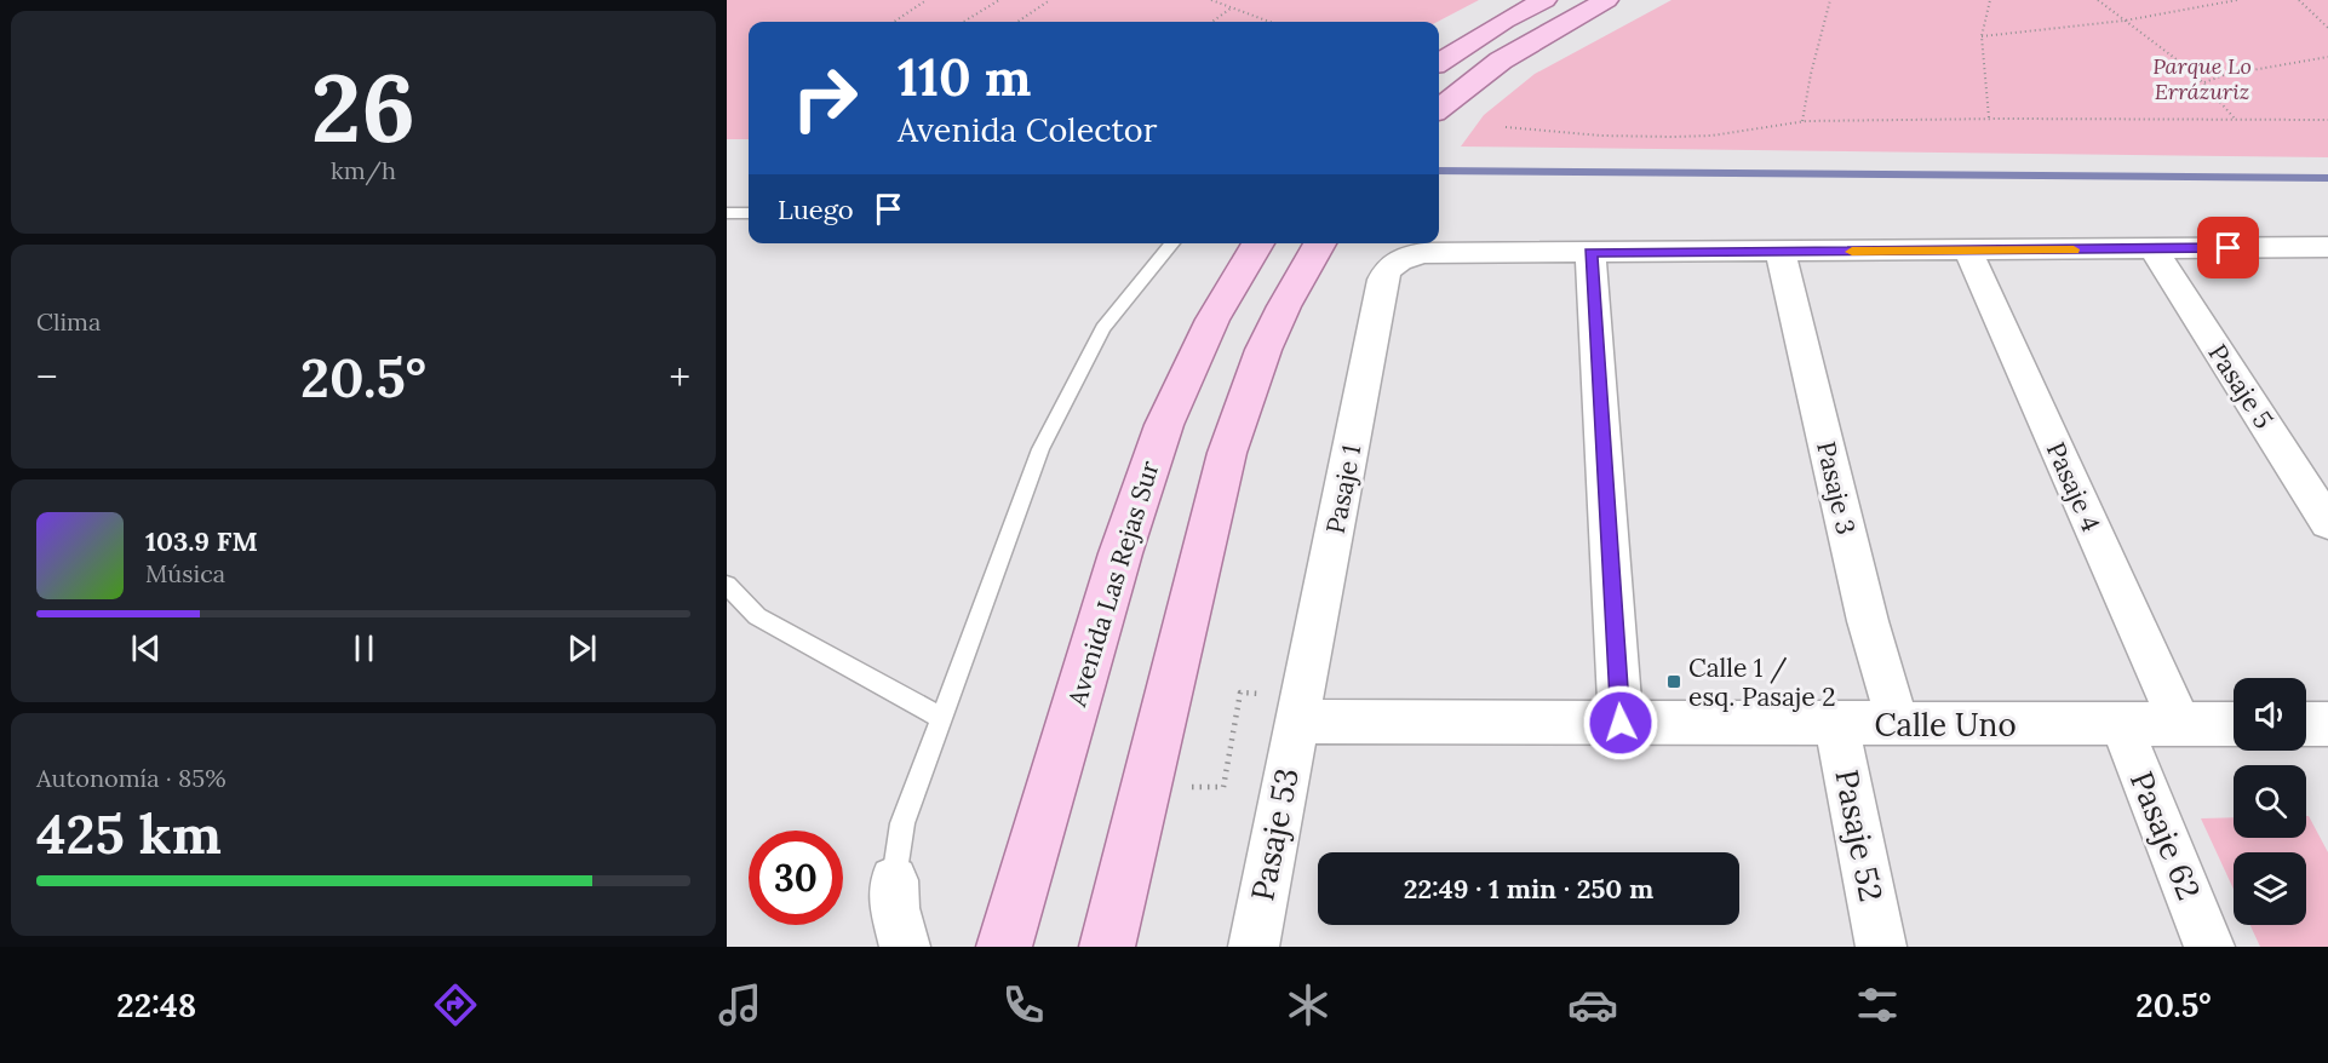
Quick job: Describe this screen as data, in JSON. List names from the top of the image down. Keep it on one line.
{"streets":{"main road":["Avenida Las Rejas Sur"],"street":["Pasaje 5","Pasaje 4","Pasaje 3","Pasaje 1","Calle Uno","Pasaje 53","Pasaje 52","Pasaje 62"]},"crossings":[["Pasaje 4","Calle Uno"],["Pasaje 3","Calle Uno"],["Pasaje 1","Calle Uno"],["Pasaje 1","Pasaje 53"],["Calle Uno","Pasaje 53"],["Calle Uno","Pasaje 52"],["Calle Uno","Pasaje 62"]],"parks":["Parque Lo Errázuriz"],"places":{"transit":["Calle 1 / esq. Pasaje 2"]},"page":{"tile":[["26","km/h"],"Clima",["Autonomía · 85%","425 km"]],"turn":["110 m","Avenida Colector"],"then":"Luego","heat":["−","20.5°","+"],"song":["103.9 FM","Música"],"limit":"30","trip":"22:49 · 1 min · 250 m","tabs":["22:48","20.5°"]}}
